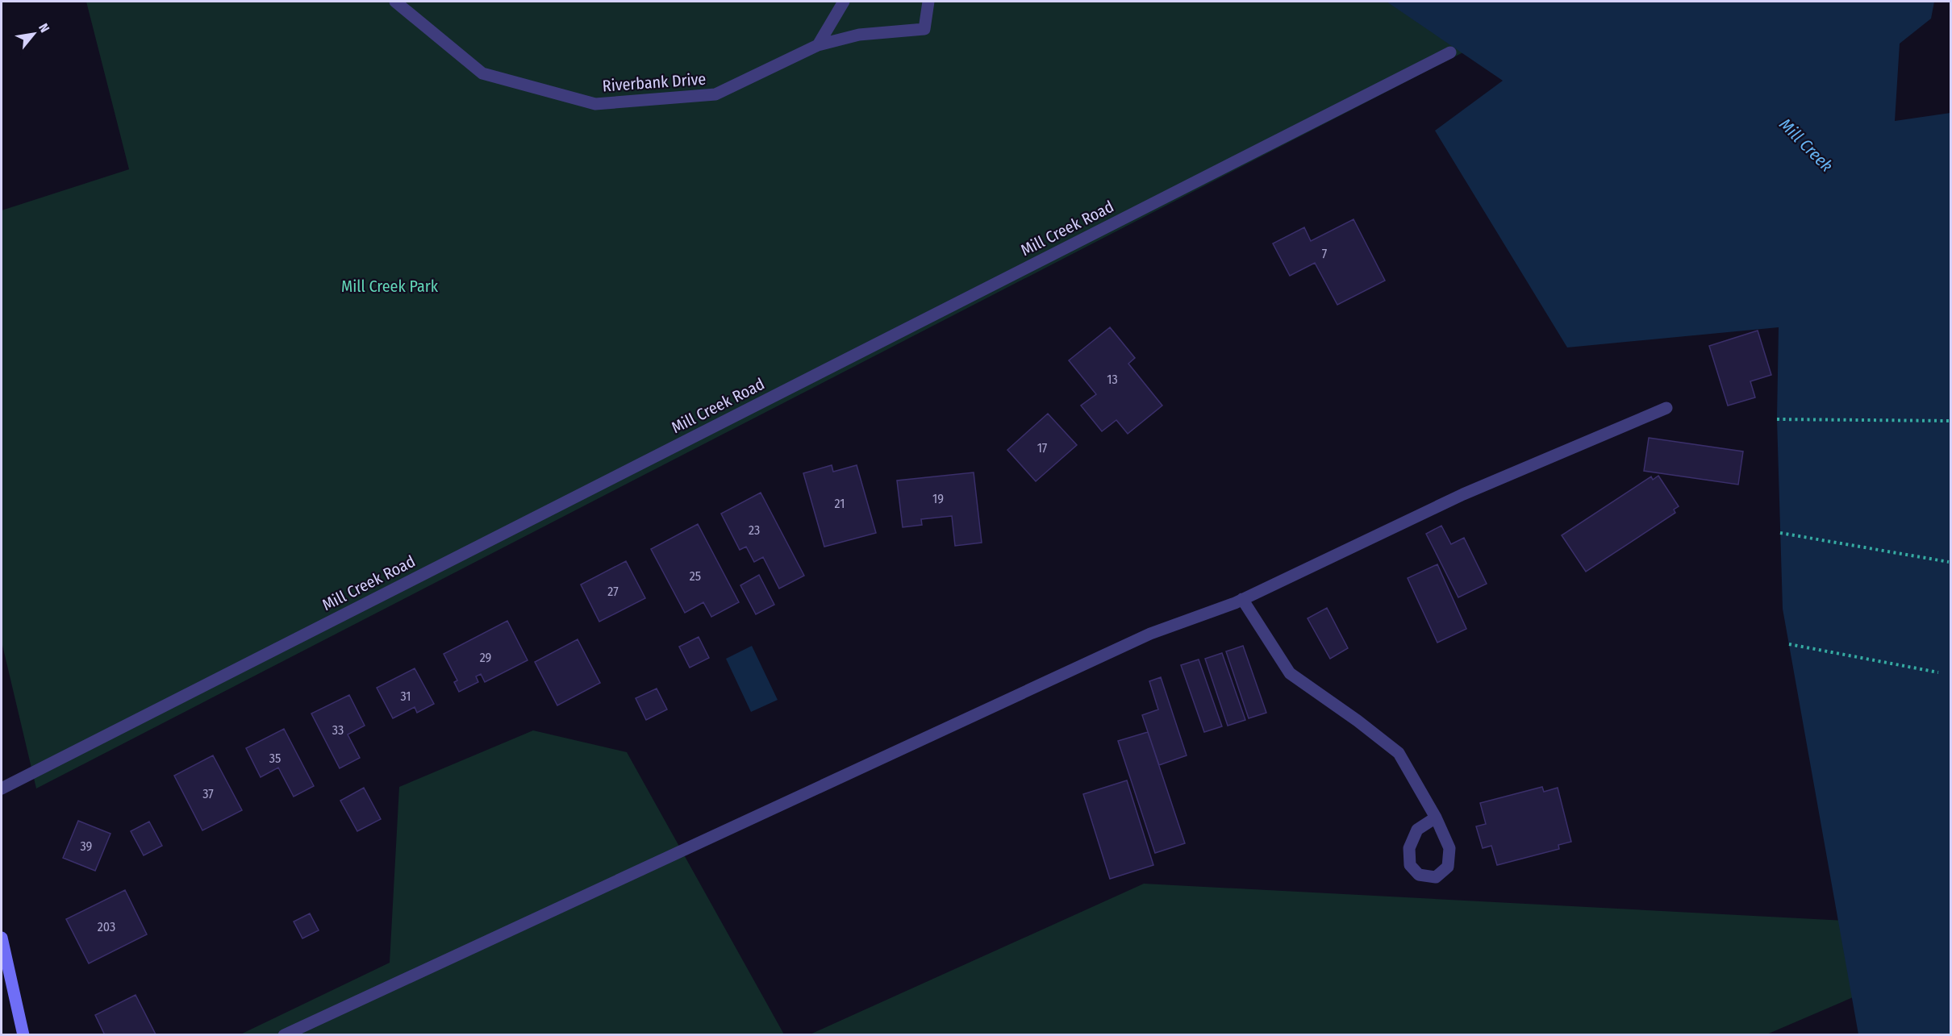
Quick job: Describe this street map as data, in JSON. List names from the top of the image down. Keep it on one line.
{"streets":{"street":["Riverbank Drive","Mill Creek Road"]},"water":["Mill Creek"],"parks":["Mill Creek Park"],"house_numbers":["7","13","17","19","21","23","25","27","29","31","33","35","37","39","203"],"north":"top right"}
